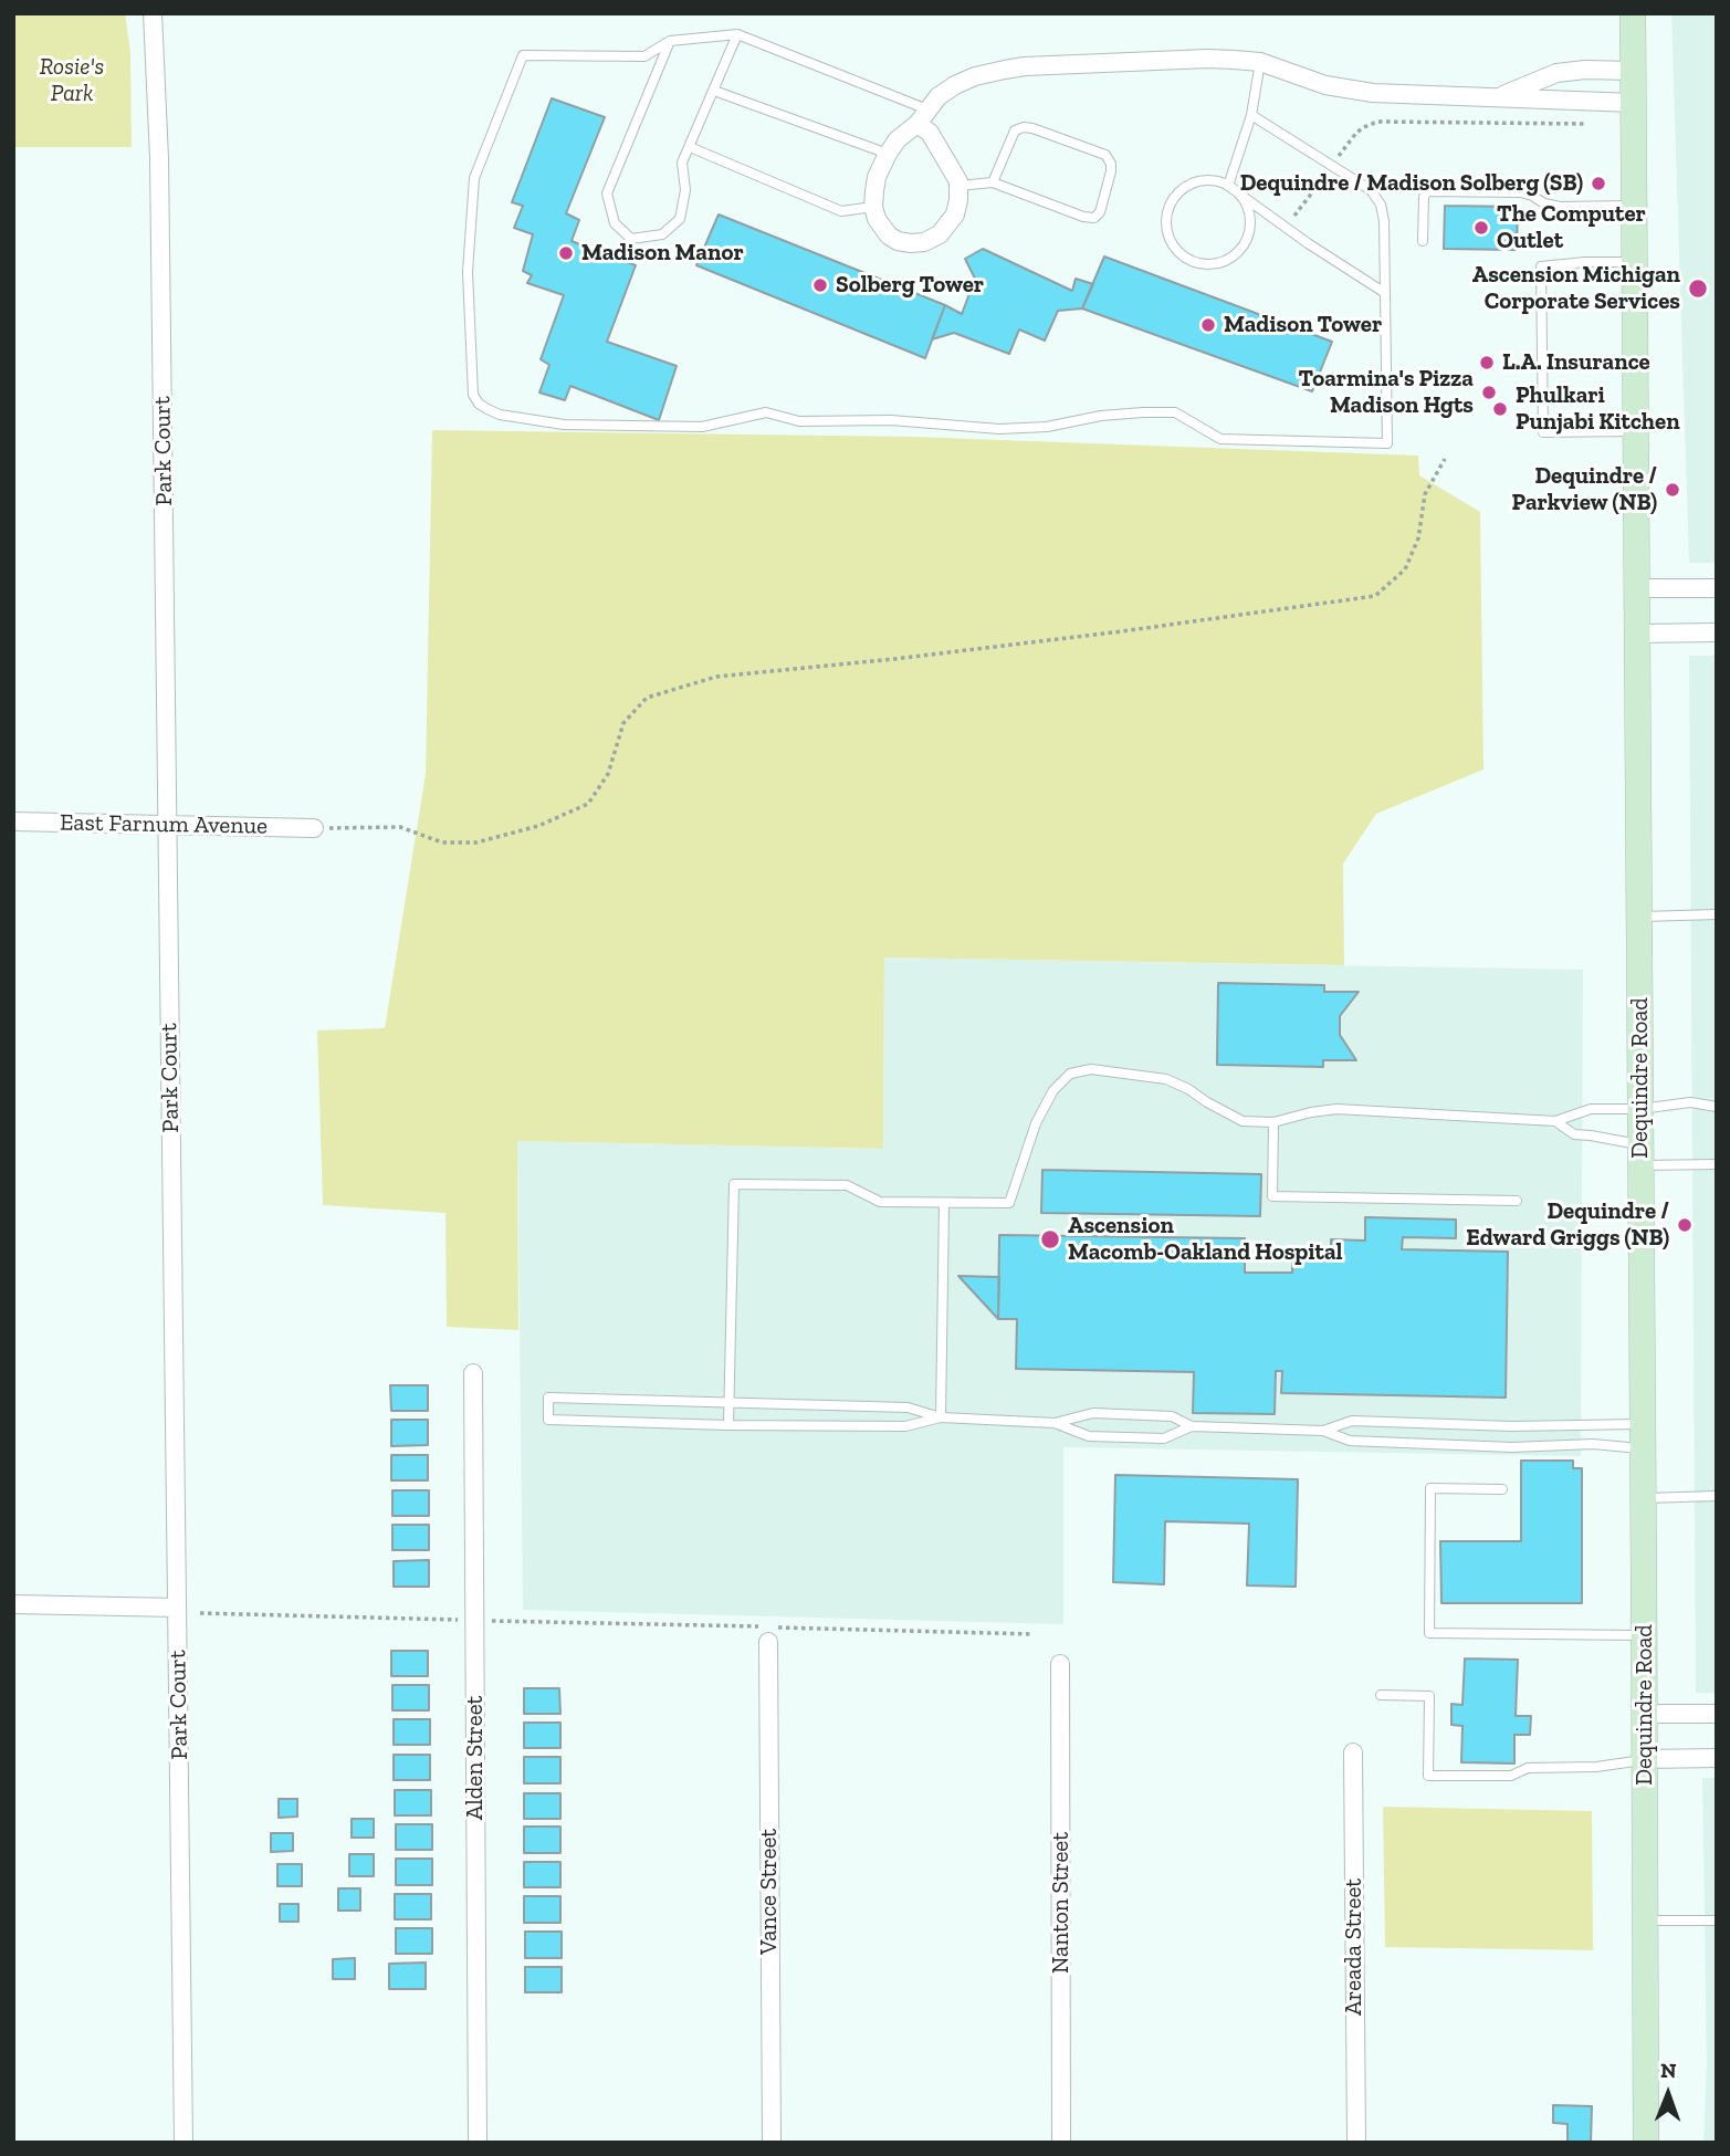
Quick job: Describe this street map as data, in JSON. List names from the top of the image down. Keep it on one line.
{"streets":{"main road":["Dequindre Road"],"street":["Park Court","East Farnum Avenue","Alden Street","Vance Street","Nanton Street","Areada Street"]},"crossings":[["Park Court","East Farnum Avenue"]],"parks":["Rosie's Park"],"places":["Dequindre / Madison Solberg (SB)","The Computer Outlet","Madison Manor","Solberg Tower","Ascension Michigan Corporate Services","Madison Tower","L.A. Insurance","Toarmina's Pizza Madison Hgts","Phulkari Punjabi Kitchen","Dequindre / Parkview (NB)","Dequindre / Edward Griggs (NB)","Ascension Macomb-Oakland Hospital"],"north":"top"}
